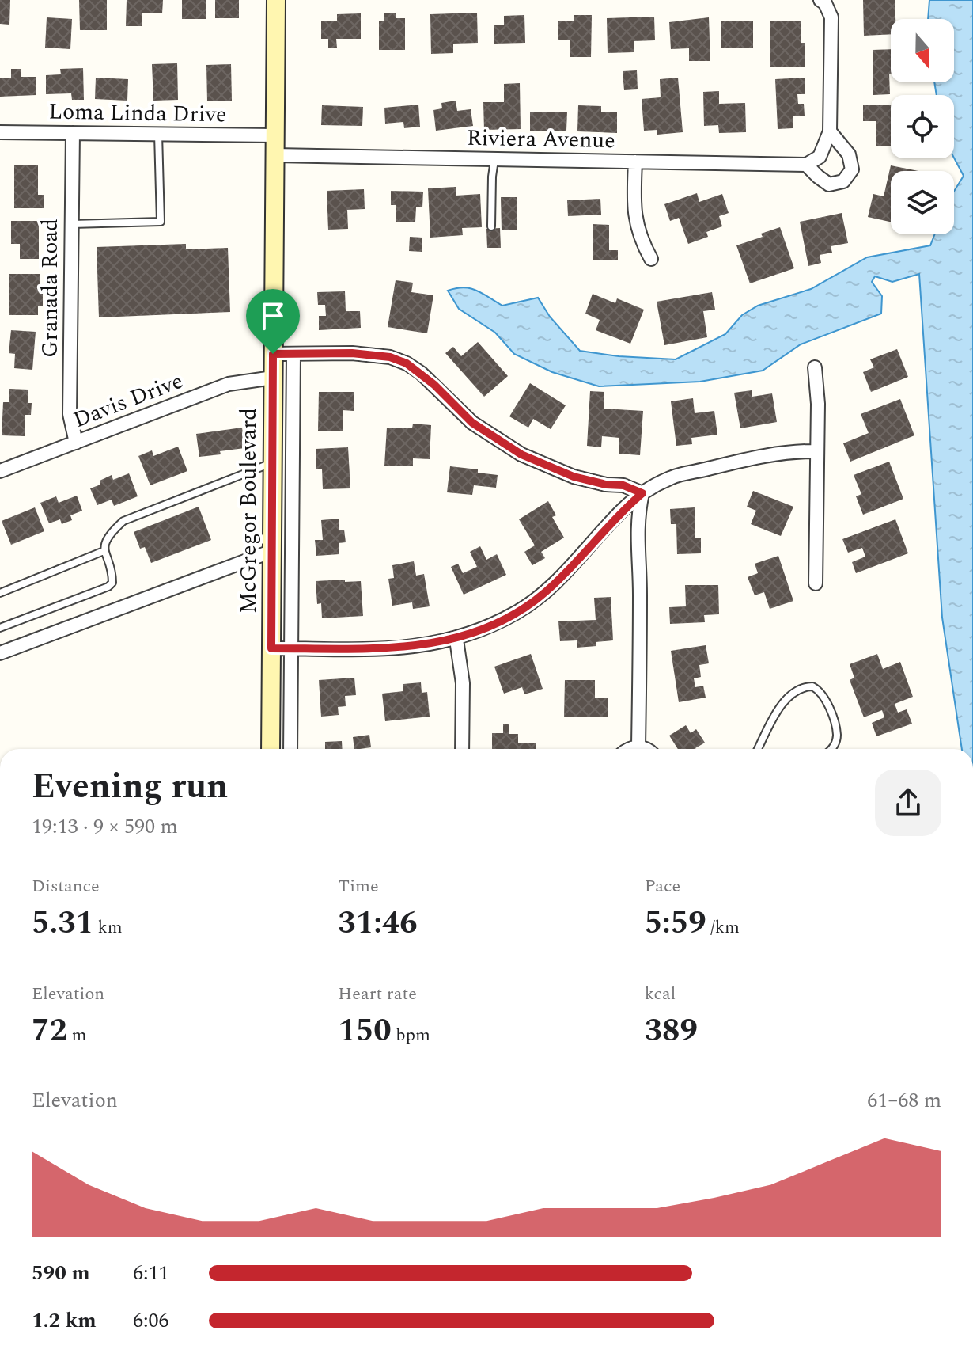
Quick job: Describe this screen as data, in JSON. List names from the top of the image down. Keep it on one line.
{"streets":{"main road":["McGregor Boulevard"],"street":["Loma Linda Drive","Riviera Avenue","Granada Road","Davis Drive"]},"crossings":[["Loma Linda Drive","Granada Road"],["Loma Linda Drive","McGregor Boulevard"],["Riviera Avenue","McGregor Boulevard"],["Granada Road","Davis Drive"],["Davis Drive","McGregor Boulevard"]],"north":"bottom","page":{"heading":["Evening run","19:13 · 9 × 590 m"],"stats":[["Distance","5.31 km"],["Time","31:46"],["Pace","5:59 /km"],["Elevation","72 m"],["Heart rate","150 bpm"],["kcal","389"]],"chart":["Elevation","61–68 m"],"list":[{"name":"590 m","note":"6:11"},{"name":"1.2 km","note":"6:06"}]}}
